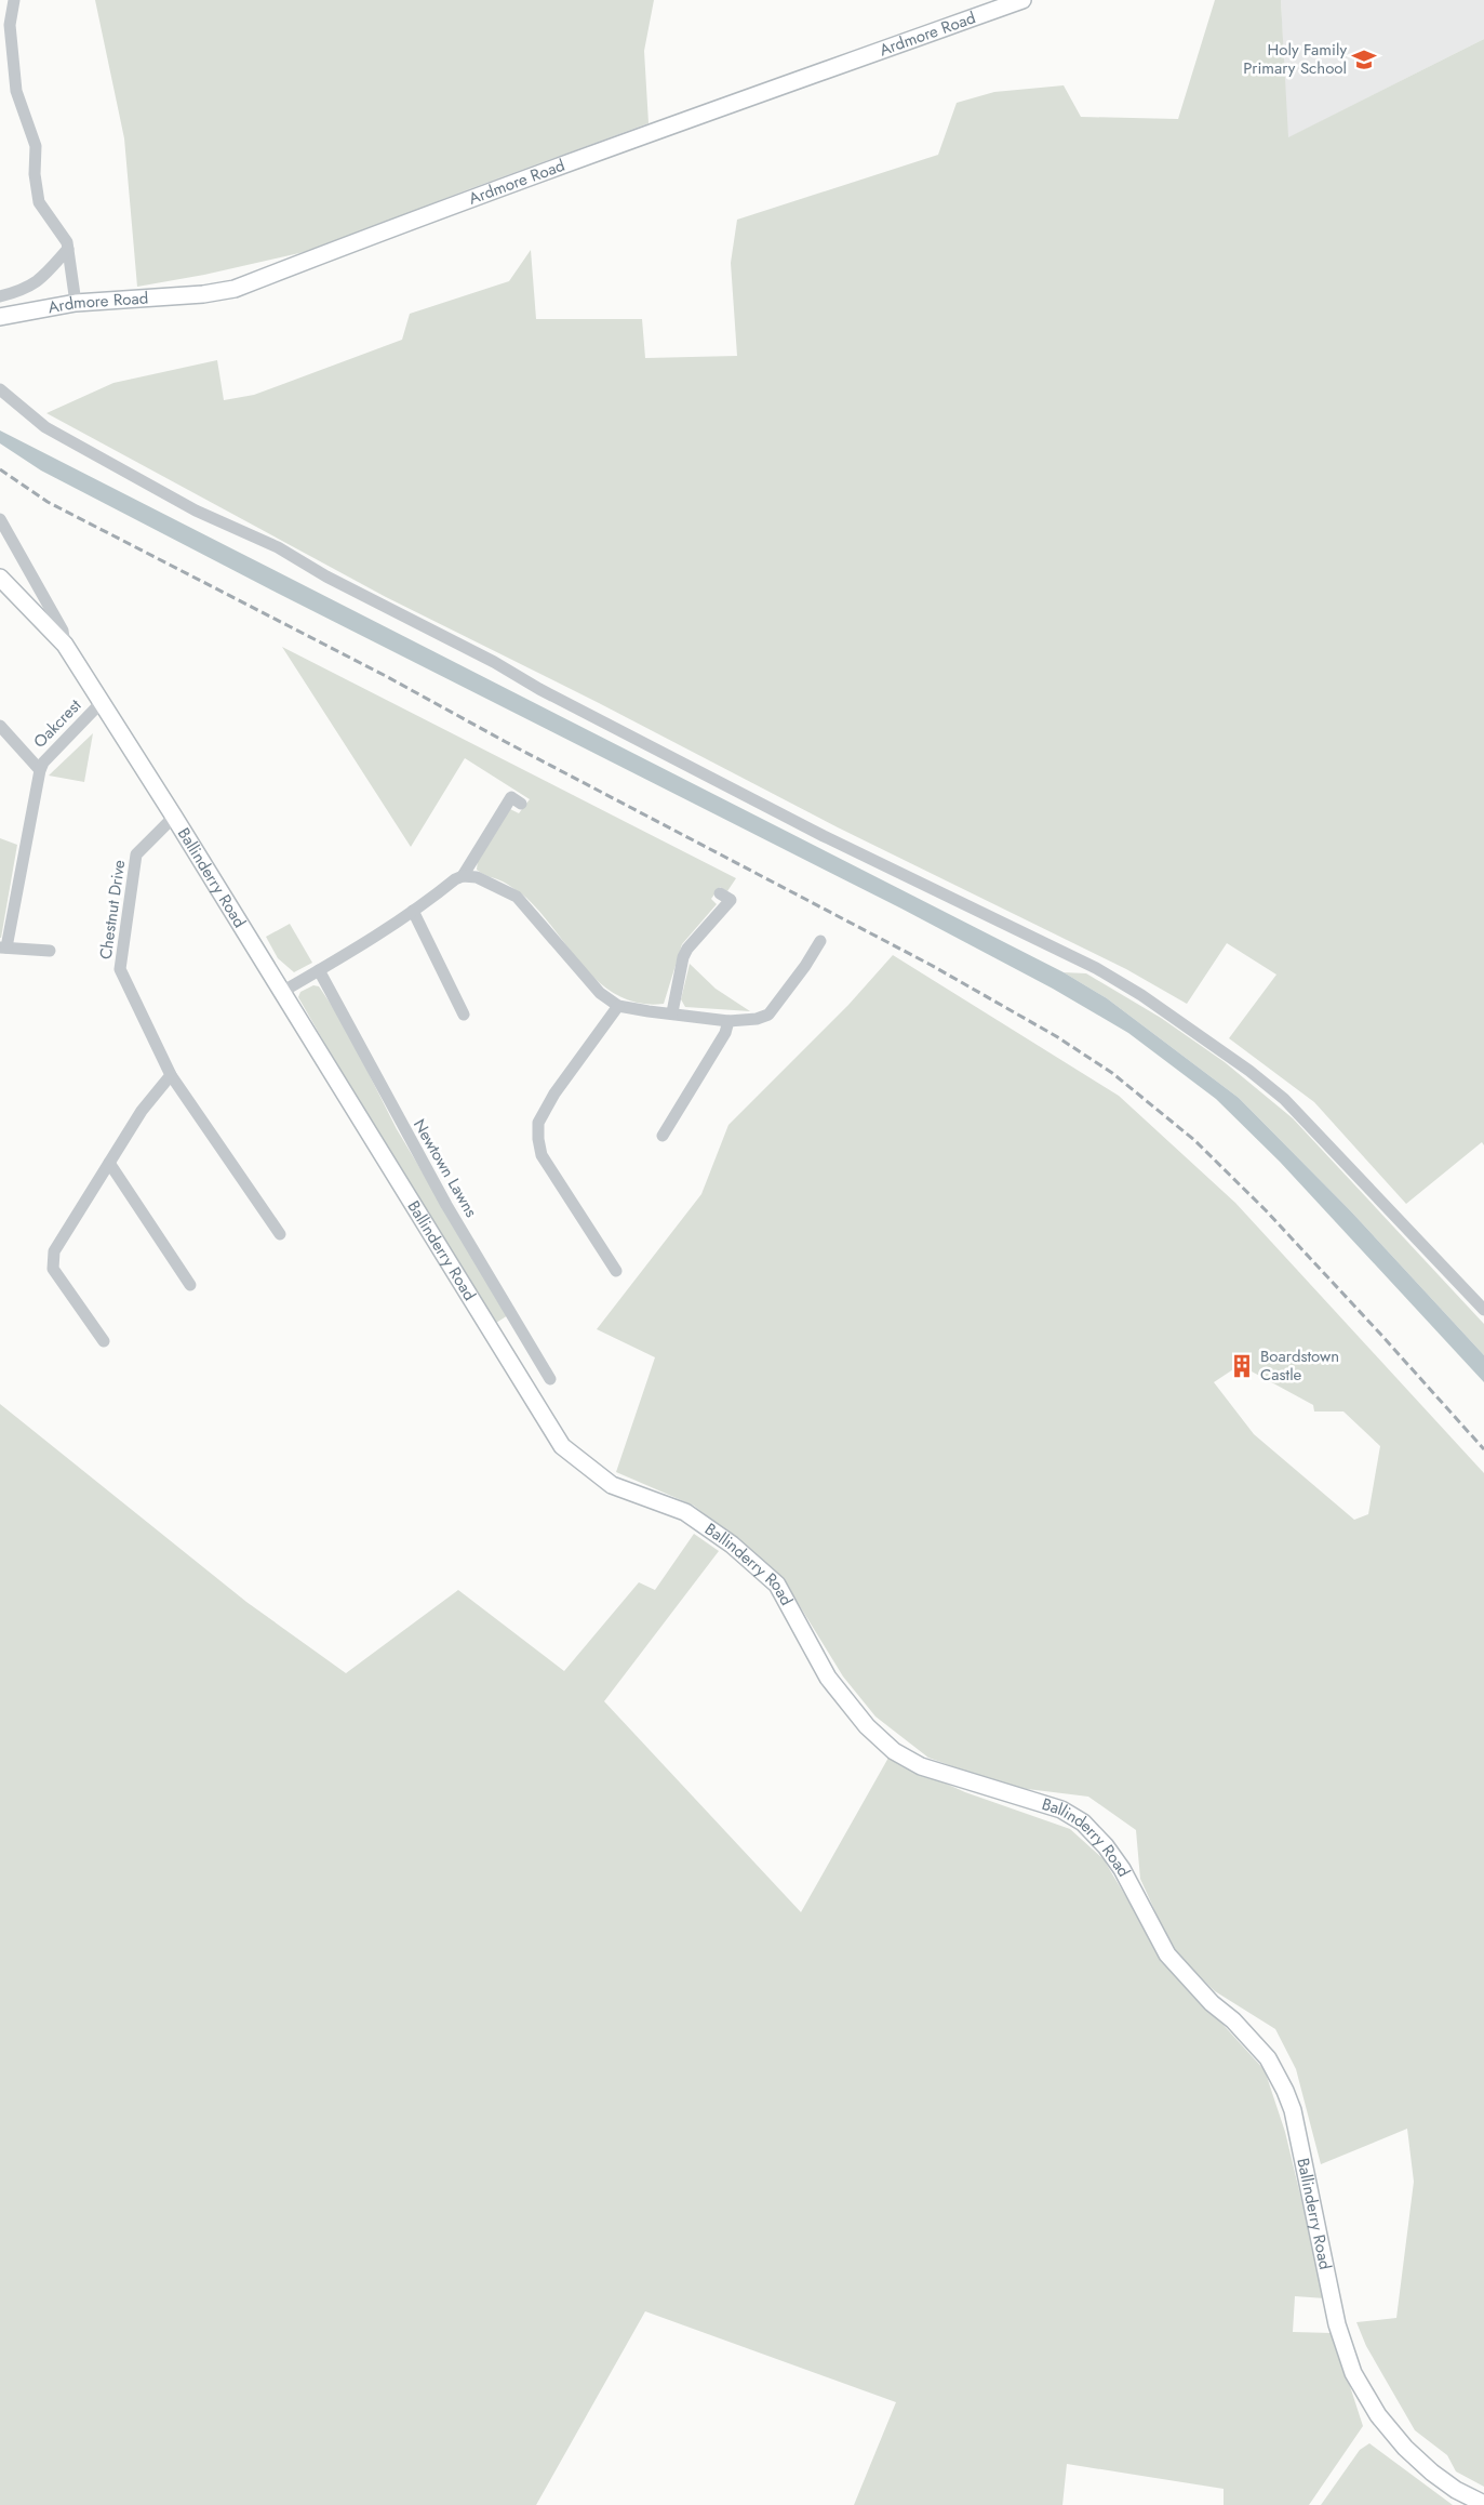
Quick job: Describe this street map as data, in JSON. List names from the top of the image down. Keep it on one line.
{"streets":{"street":["Ardmore Road","Oakcrest","Ballinderry Road","Chestnut Drive","Newtown Lawns"]},"crossings":[["Oakcrest","Ballinderry Road"],["Ballinderry Road","Chestnut Drive"]],"places":{"school or university":["Holy Family Primary School"],"building":["Boardstown Castle"]}}
